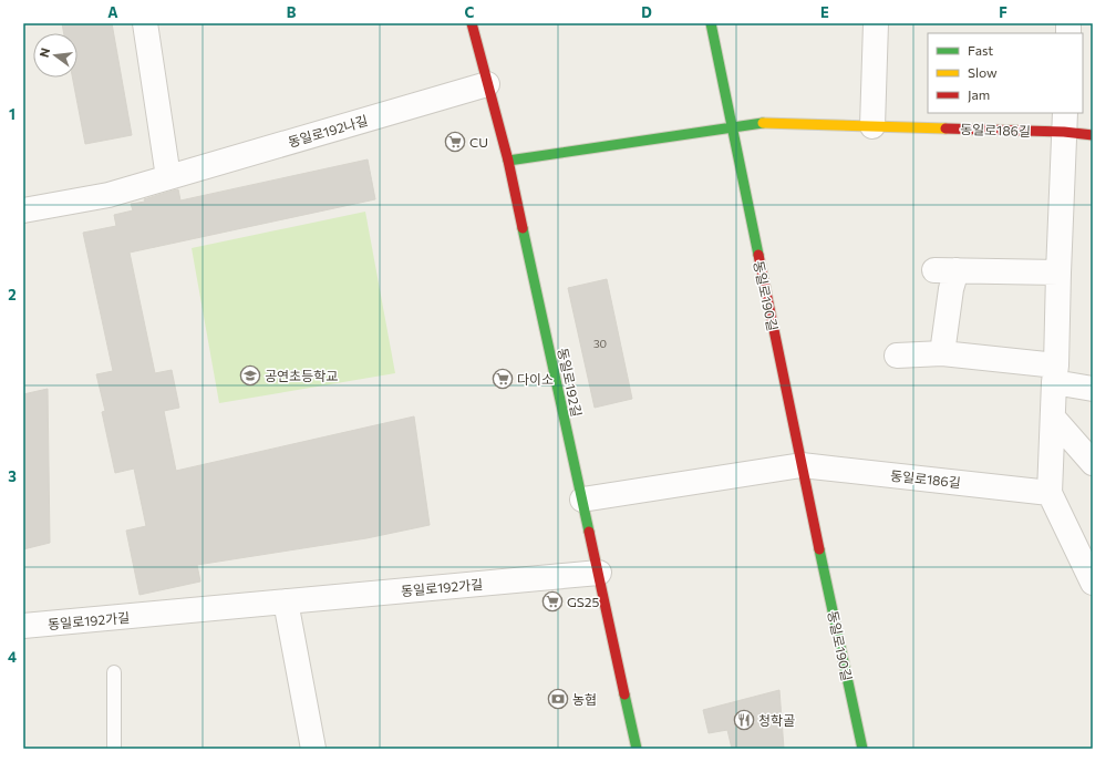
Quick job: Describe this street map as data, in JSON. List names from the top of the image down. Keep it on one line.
{"streets":{"street":["동일로186길","동일로192나길","동일로190길","동일로192길","동일로192가길"]},"crossings":[["동일로186길","동일로190길"],["동일로192나길","동일로192길"],["동일로192길","동일로192가길"]],"places":{"supermarket":["CU","다이소","GS25"],"school or university":["공연초등학교"],"bank":["농협"],"restaurant":["청학골"]},"house_numbers":["30"],"legend":["Fast","Slow","Jam"],"north":"left","grid":{"columns":["A","B","C","D","E","F"],"rows":["1","2","3","4"]}}
